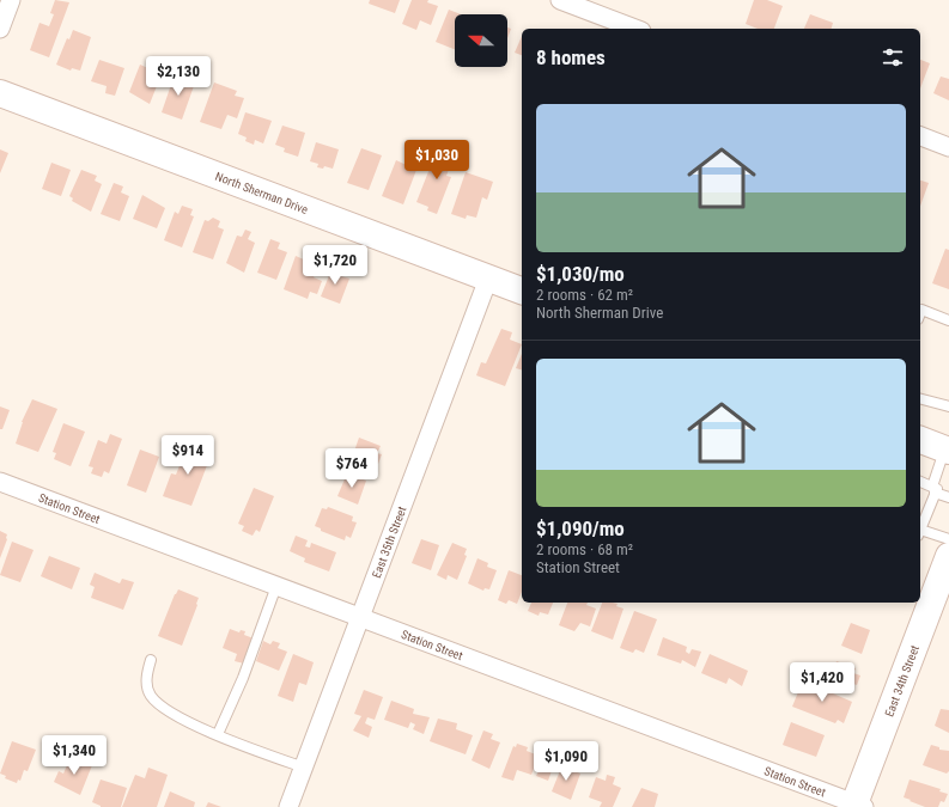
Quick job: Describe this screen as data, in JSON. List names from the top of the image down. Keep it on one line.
{"streets":{"main road":["North Sherman Drive","East 34th Street"],"street":["Station Street","East 35th Street"]},"crossings":[["North Sherman Drive","East 35th Street"],["Station Street","East 35th Street"],["Station Street","East 34th Street"]],"north":"left","page":{"heading":"8 homes","price":["$2,130","$1,030","$1,720","$914","$764","$1,420","$1,340","$1,090"],"list":[{"name":"$1,030/mo","note":"2 rooms · 62 m² · North Sherman Drive"},{"name":"$1,090/mo","note":"2 rooms · 68 m² · Station Street"}]}}
